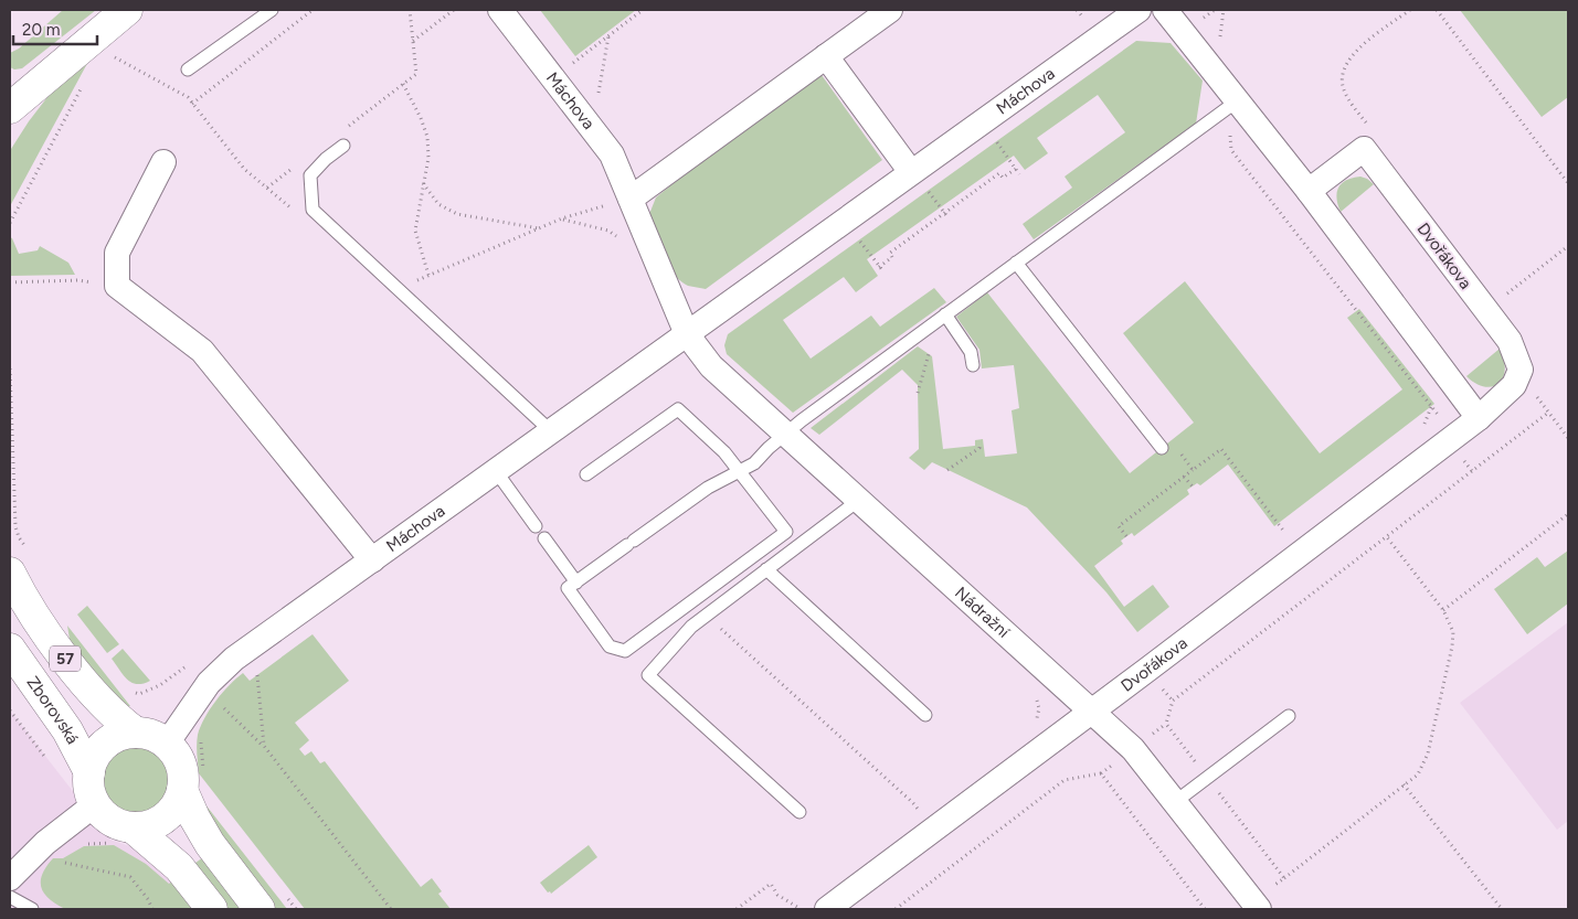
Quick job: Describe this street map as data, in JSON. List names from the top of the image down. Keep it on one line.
{"streets":{"main road":["57","Zborovská"],"street":["Máchova","Dvořákova","Nádražní"]},"crossings":[["Máchova","Nádražní"],["Máchova","57"],["Máchova","Zborovská"],["Dvořákova","Nádražní"],["57","Zborovská"]],"scale_bar":"20 m"}
